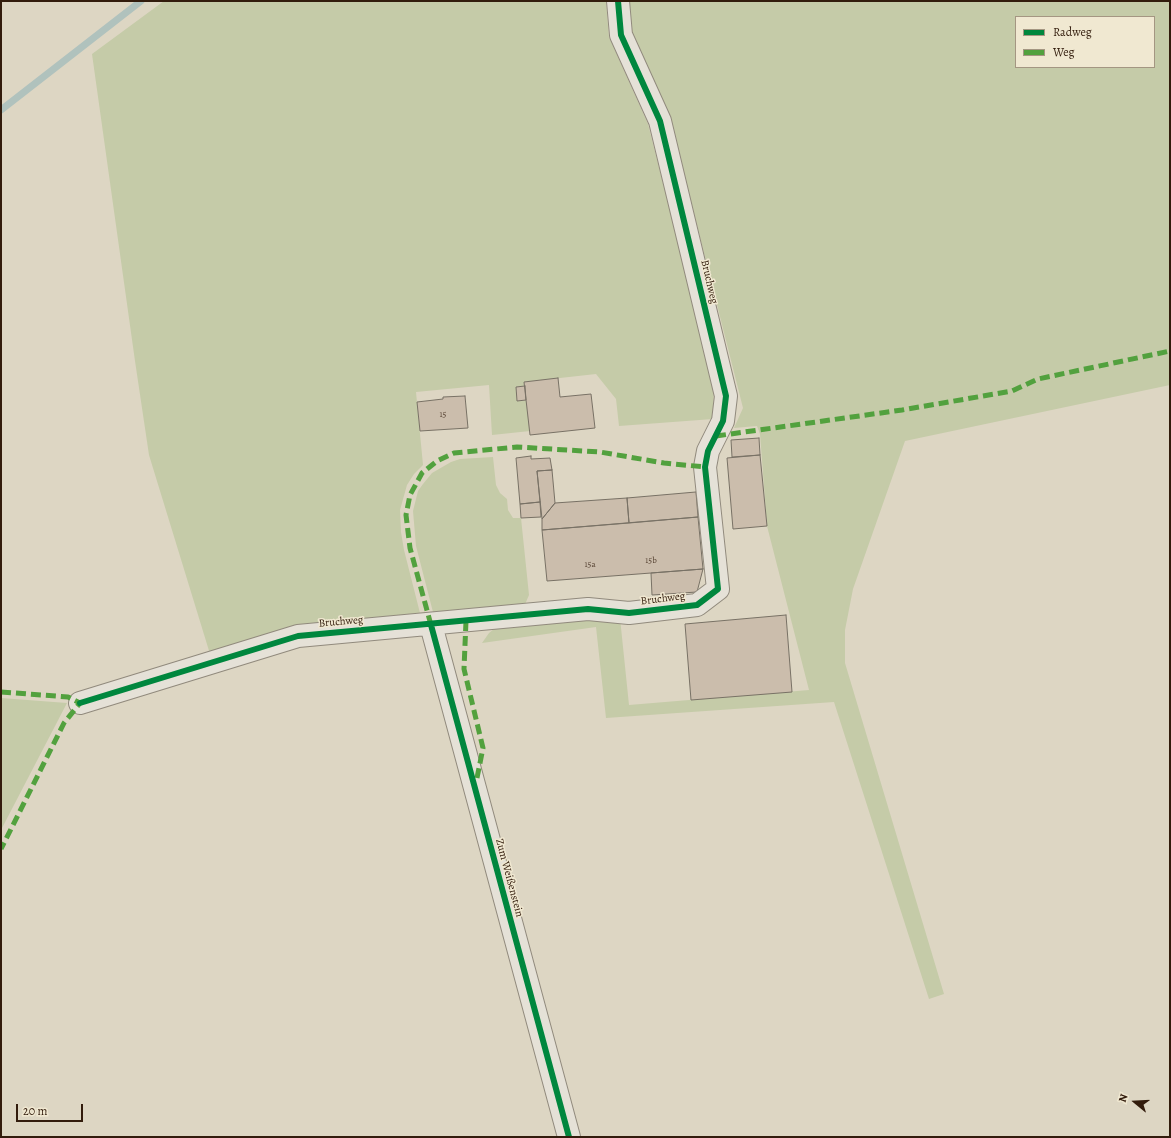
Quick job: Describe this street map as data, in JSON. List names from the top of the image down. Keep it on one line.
{"streets":{"street":["Bruchweg","Zum Weißenstein"]},"crossings":[["Bruchweg","Zum Weißenstein"]],"house_numbers":["15","15b","15a"],"legend":["Radweg","Weg"],"scale_bar":"20 m","north":"left"}
